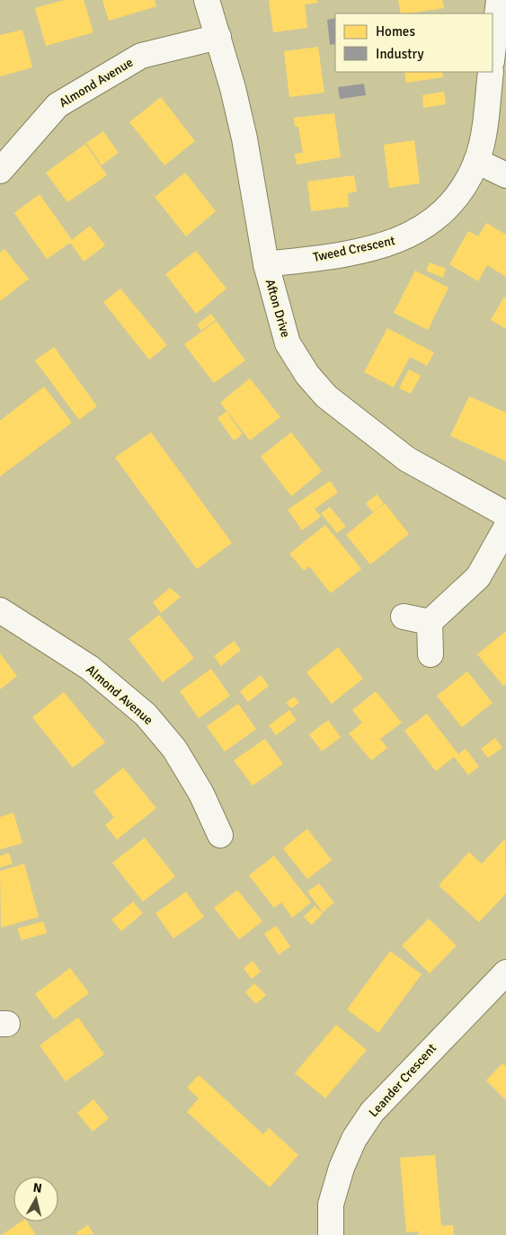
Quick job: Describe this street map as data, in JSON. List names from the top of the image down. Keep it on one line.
{"streets":{"street":["Almond Avenue","Tweed Crescent","Afton Drive","Leander Crescent"]},"crossings":[["Almond Avenue","Afton Drive"],["Tweed Crescent","Afton Drive"]],"legend":["Homes","Industry"],"north":"top"}
